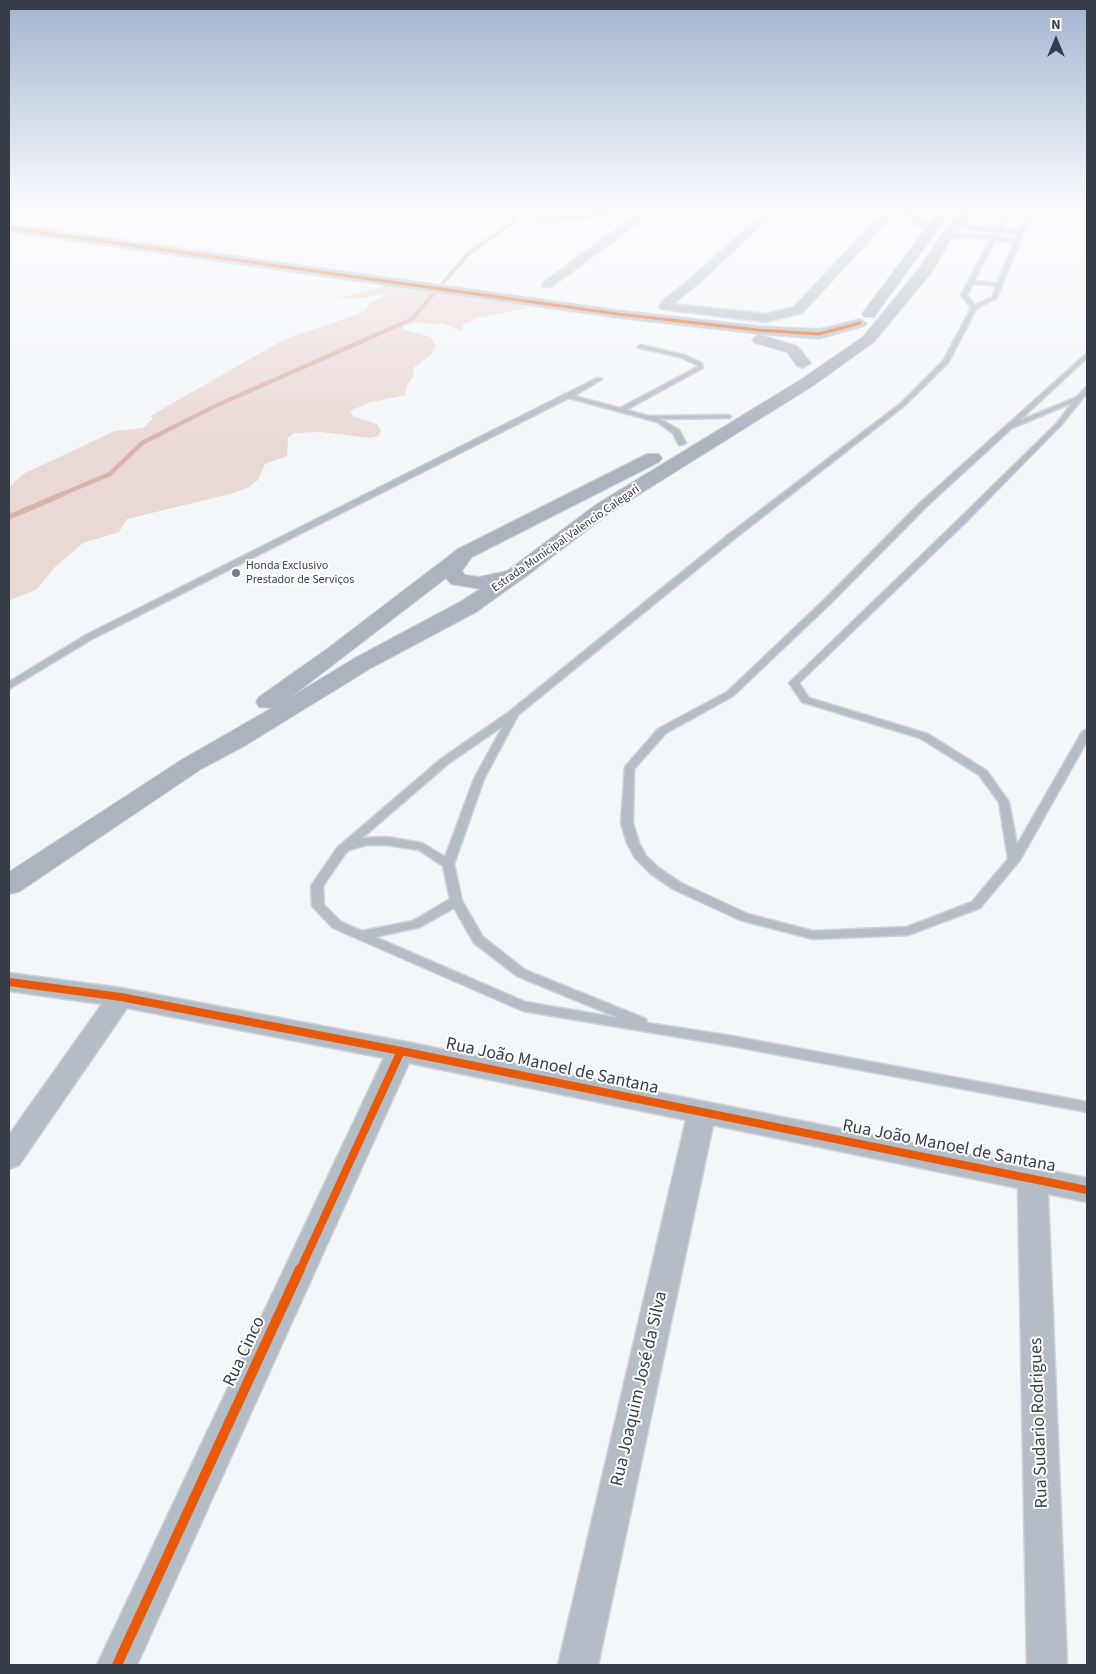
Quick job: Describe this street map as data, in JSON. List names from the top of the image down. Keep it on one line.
{"streets":{"main road":["Estrada Municipal Valencio Calegari"],"street":["Rua João Manoel de Santana","Rua Cinco","Rua Joaquim José da Silva","Rua Sudario Rodrigues"]},"crossings":[["Rua João Manoel de Santana","Rua Cinco"],["Rua João Manoel de Santana","Rua Joaquim José da Silva"],["Rua João Manoel de Santana","Rua Sudario Rodrigues"]],"places":["Honda Exclusivo Prestador de Serviços"],"north":"top"}
